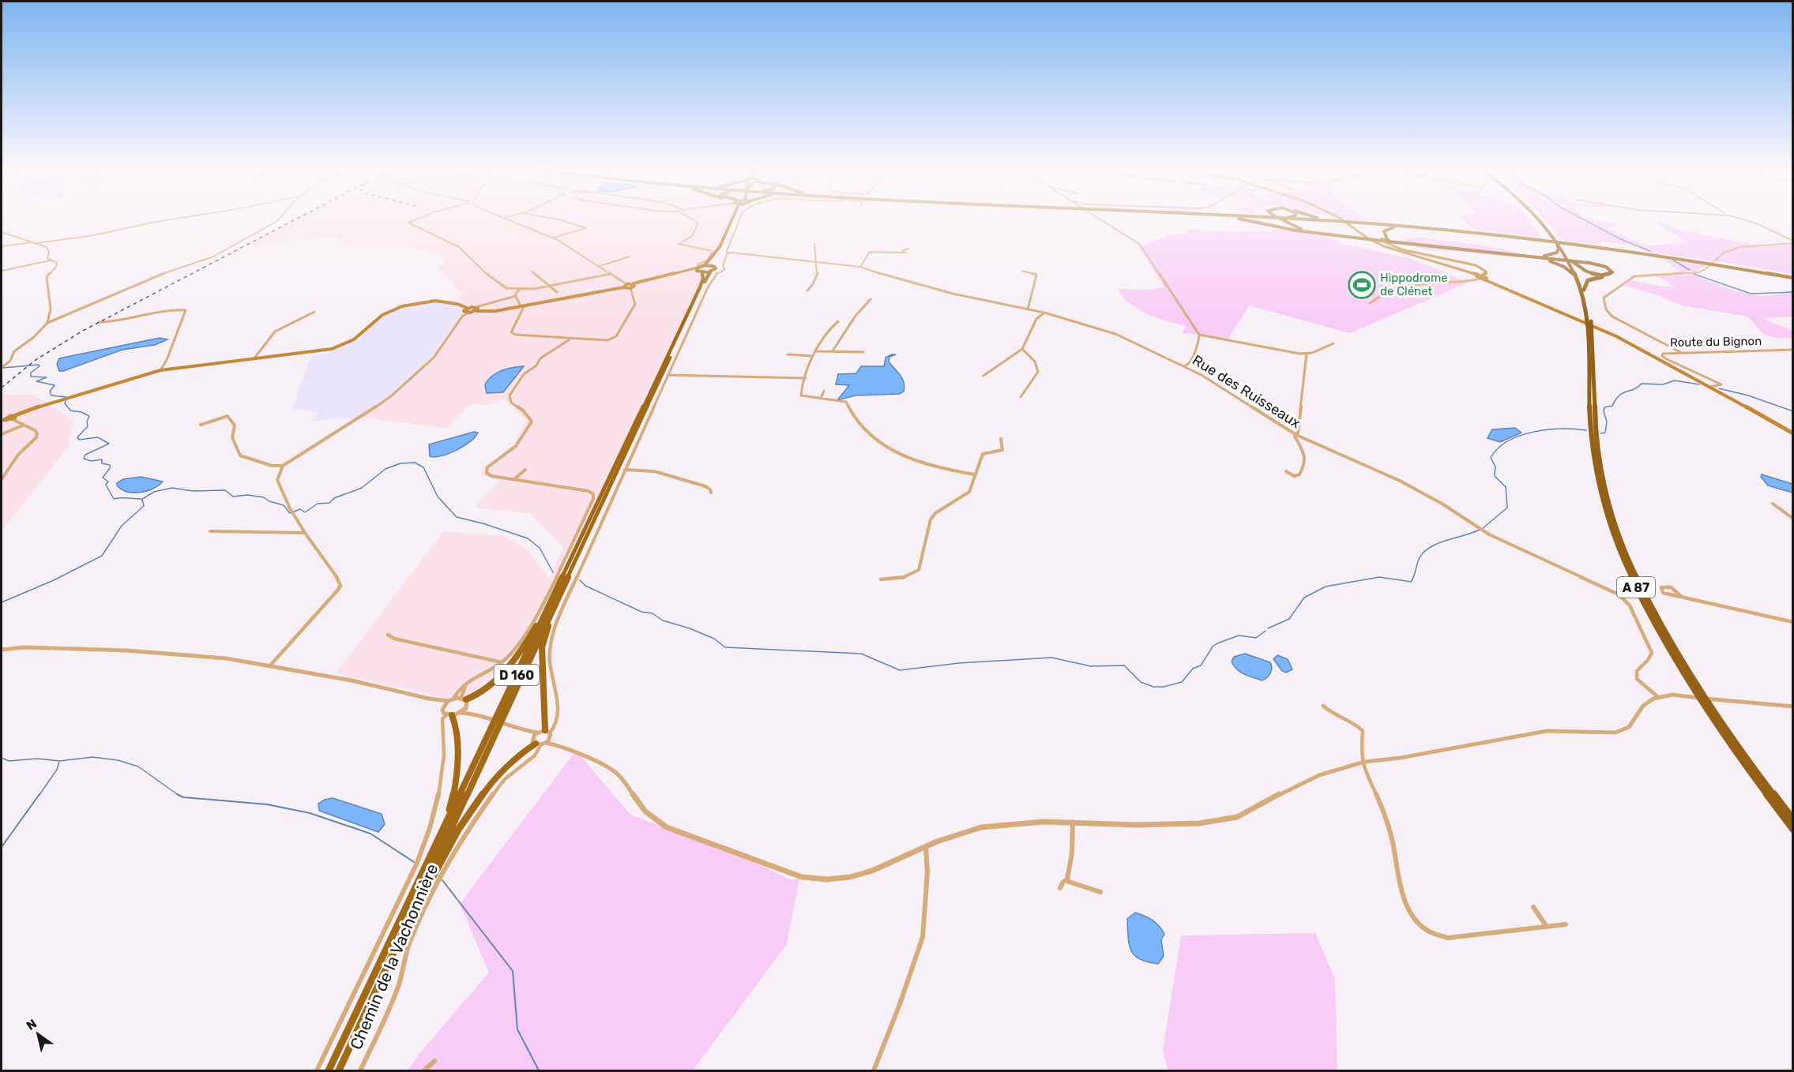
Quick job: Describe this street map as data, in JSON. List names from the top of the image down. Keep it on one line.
{"streets":{"highway":["A 87","D 160"],"street":["Route du Bignon","Rue des Ruisseaux","Chemin de la Vachonnière"]},"places":{"sports":["Hippodrome de Clénet"]},"north":"top left"}
